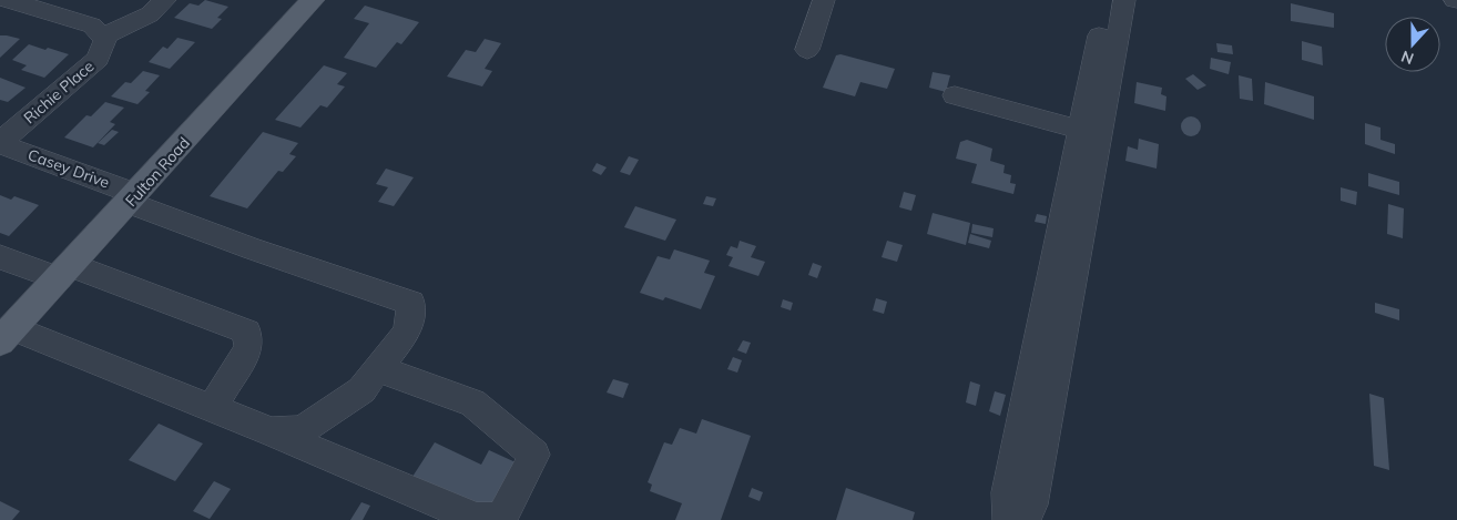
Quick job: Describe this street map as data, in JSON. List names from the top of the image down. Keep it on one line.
{"streets":{"main road":["Fulton Road"],"street":["Richie Place","Casey Drive"]},"crossings":[["Richie Place","Casey Drive"],["Casey Drive","Fulton Road"]],"north":"bottom"}
